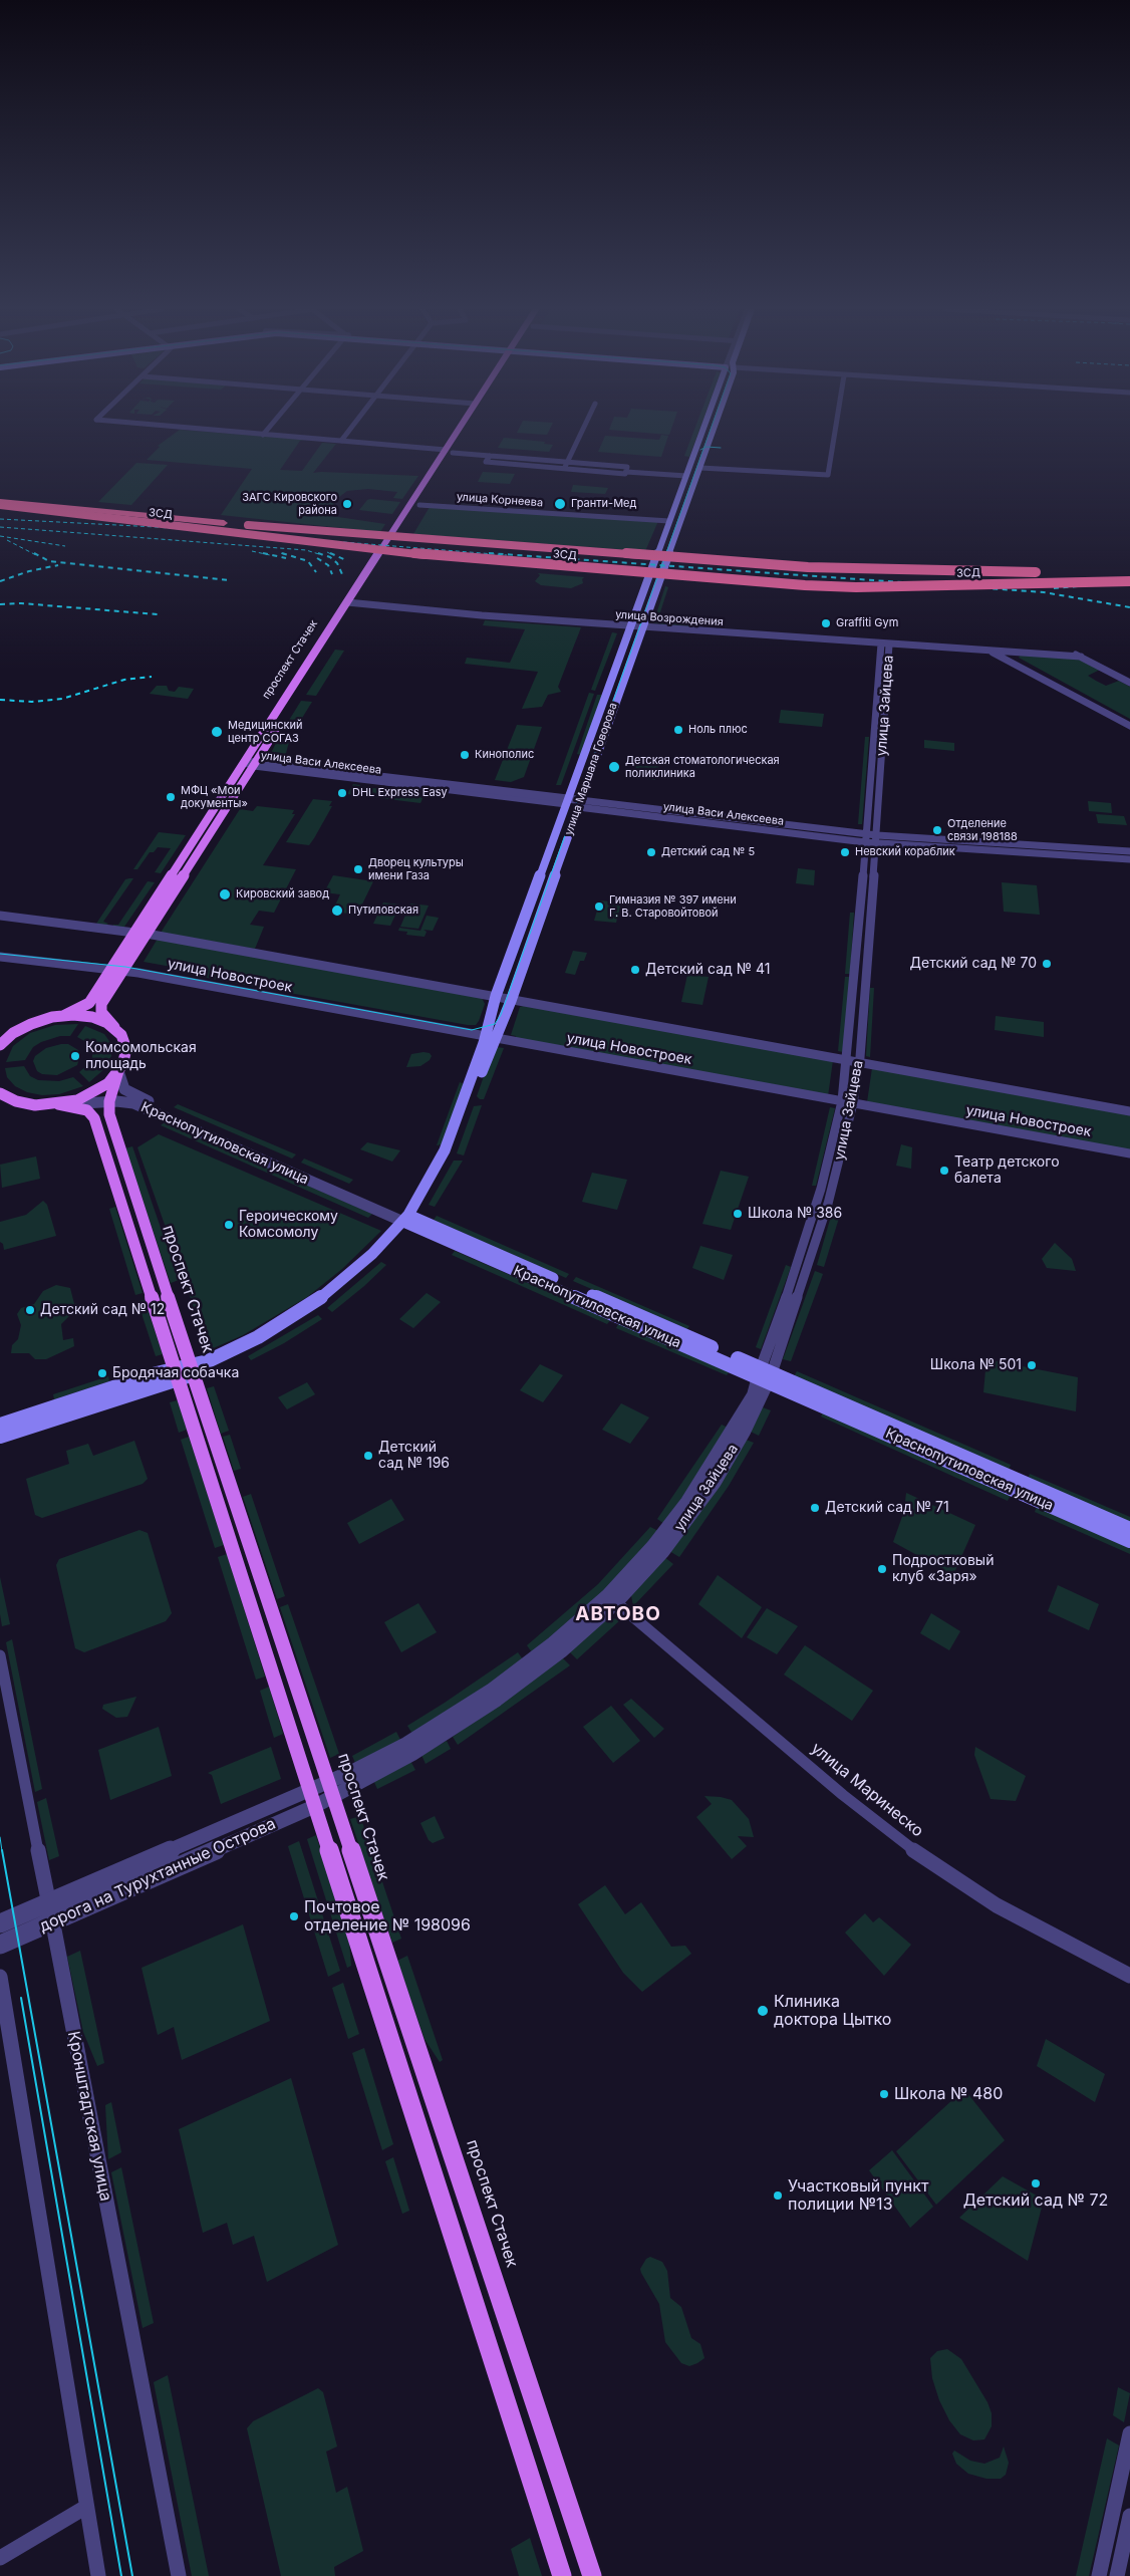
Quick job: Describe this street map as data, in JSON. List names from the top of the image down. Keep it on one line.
{"streets":{"highway":["ЗСД"],"main road":["проспект Стачек","улица Маршала Говорова","Краснопутиловская улица"],"street":["улица Корнеева","улица Возрождения","улица Зайцева","улица Васи Алексеева","улица Новостроек","улица Маринеско","дорога на Турухтанные Острова","Кронштадтская улица"]},"crossings":[["улица Корнеева","проспект Стачек"],["улица Корнеева","улица Маршала Говорова"],["улица Возрождения","проспект Стачек"],["улица Возрождения","улица Зайцева"],["улица Возрождения","улица Маршала Говорова"],["проспект Стачек","улица Зайцева"],["проспект Стачек","улица Васи Алексеева"],["проспект Стачек","улица Маршала Говорова"],["проспект Стачек","улица Новостроек"],["проспект Стачек","Краснопутиловская улица"],["проспект Стачек","дорога на Турухтанные Острова"],["улица Зайцева","улица Васи Алексеева"],["улица Зайцева","улица Новостроек"],["улица Зайцева","Краснопутиловская улица"],["улица Зайцева","улица Маринеско"],["улица Зайцева","дорога на Турухтанные Острова"],["улица Васи Алексеева","улица Маршала Говорова"],["улица Маршала Говорова","улица Новостроек"],["улица Маршала Говорова","Краснопутиловская улица"],["дорога на Турухтанные Острова","Кронштадтская улица"]],"districts":["АВТОВО"],"places":["ЗАГС Кировского района","Гранти-Мед","Graffiti Gym","Ноль плюс","Медицинский центр СОГАЗ","Кинополис","Детская стоматологическая поликлиника","DHL Express Easy","МФЦ «Мои документы»","Отделение связи 198188","Детский сад № 5","Невский кораблик","Дворец культуры имени Газа","Кировский завод","Гимназия № 397 имени Г. В. Старовойтовой","Путиловская","Детский сад № 70","Детский сад № 41","Комсомольская площадь","Театр детского балета","Школа № 386","Героическому Комсомолу","Детский сад № 12","Школа № 501","Бродячая собачка","Детский сад № 196","Детский сад № 71","Подростковый клуб «Заря»","Почтовое отделение № 198096","Клиника доктора Цытко","Школа № 480","Детский сад № 72","Участковый пункт полиции №13"]}
